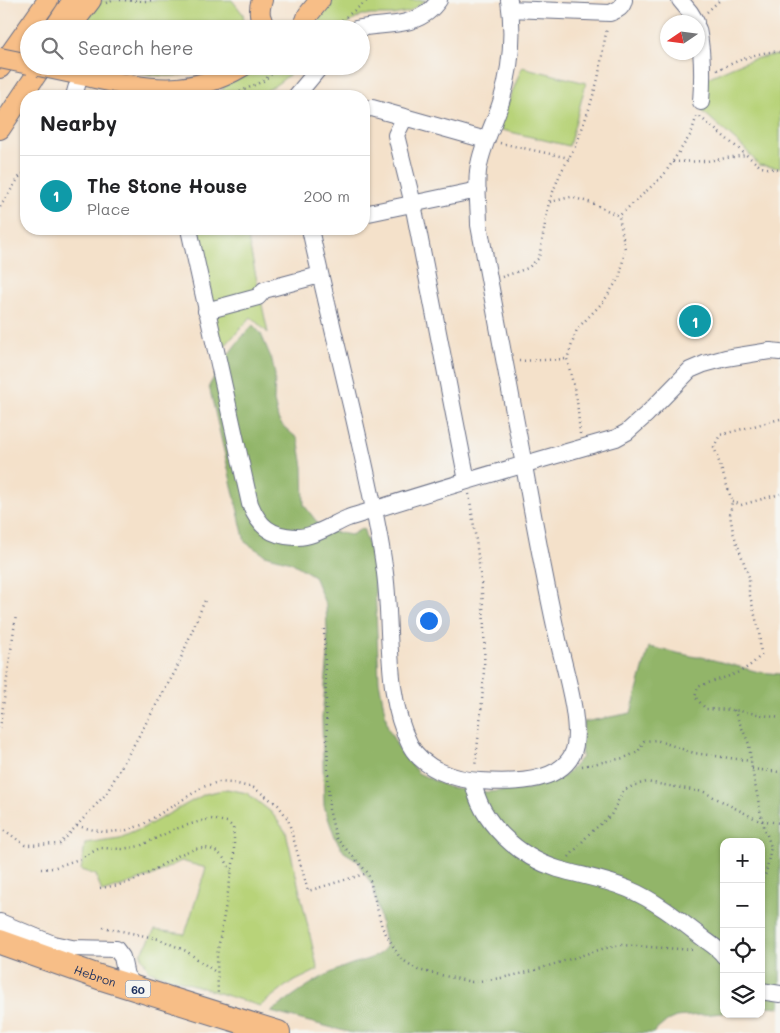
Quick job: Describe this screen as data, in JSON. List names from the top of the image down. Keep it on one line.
{"streets":{"highway":["Hebron","60"]},"north":"left","page":{"search":"Search here","heading":"Nearby","list":[{"mark":"1","name":"The Stone House","note":"Place","value":"200 m"}],"pins":"1","map_buttons":["+","−"]}}
